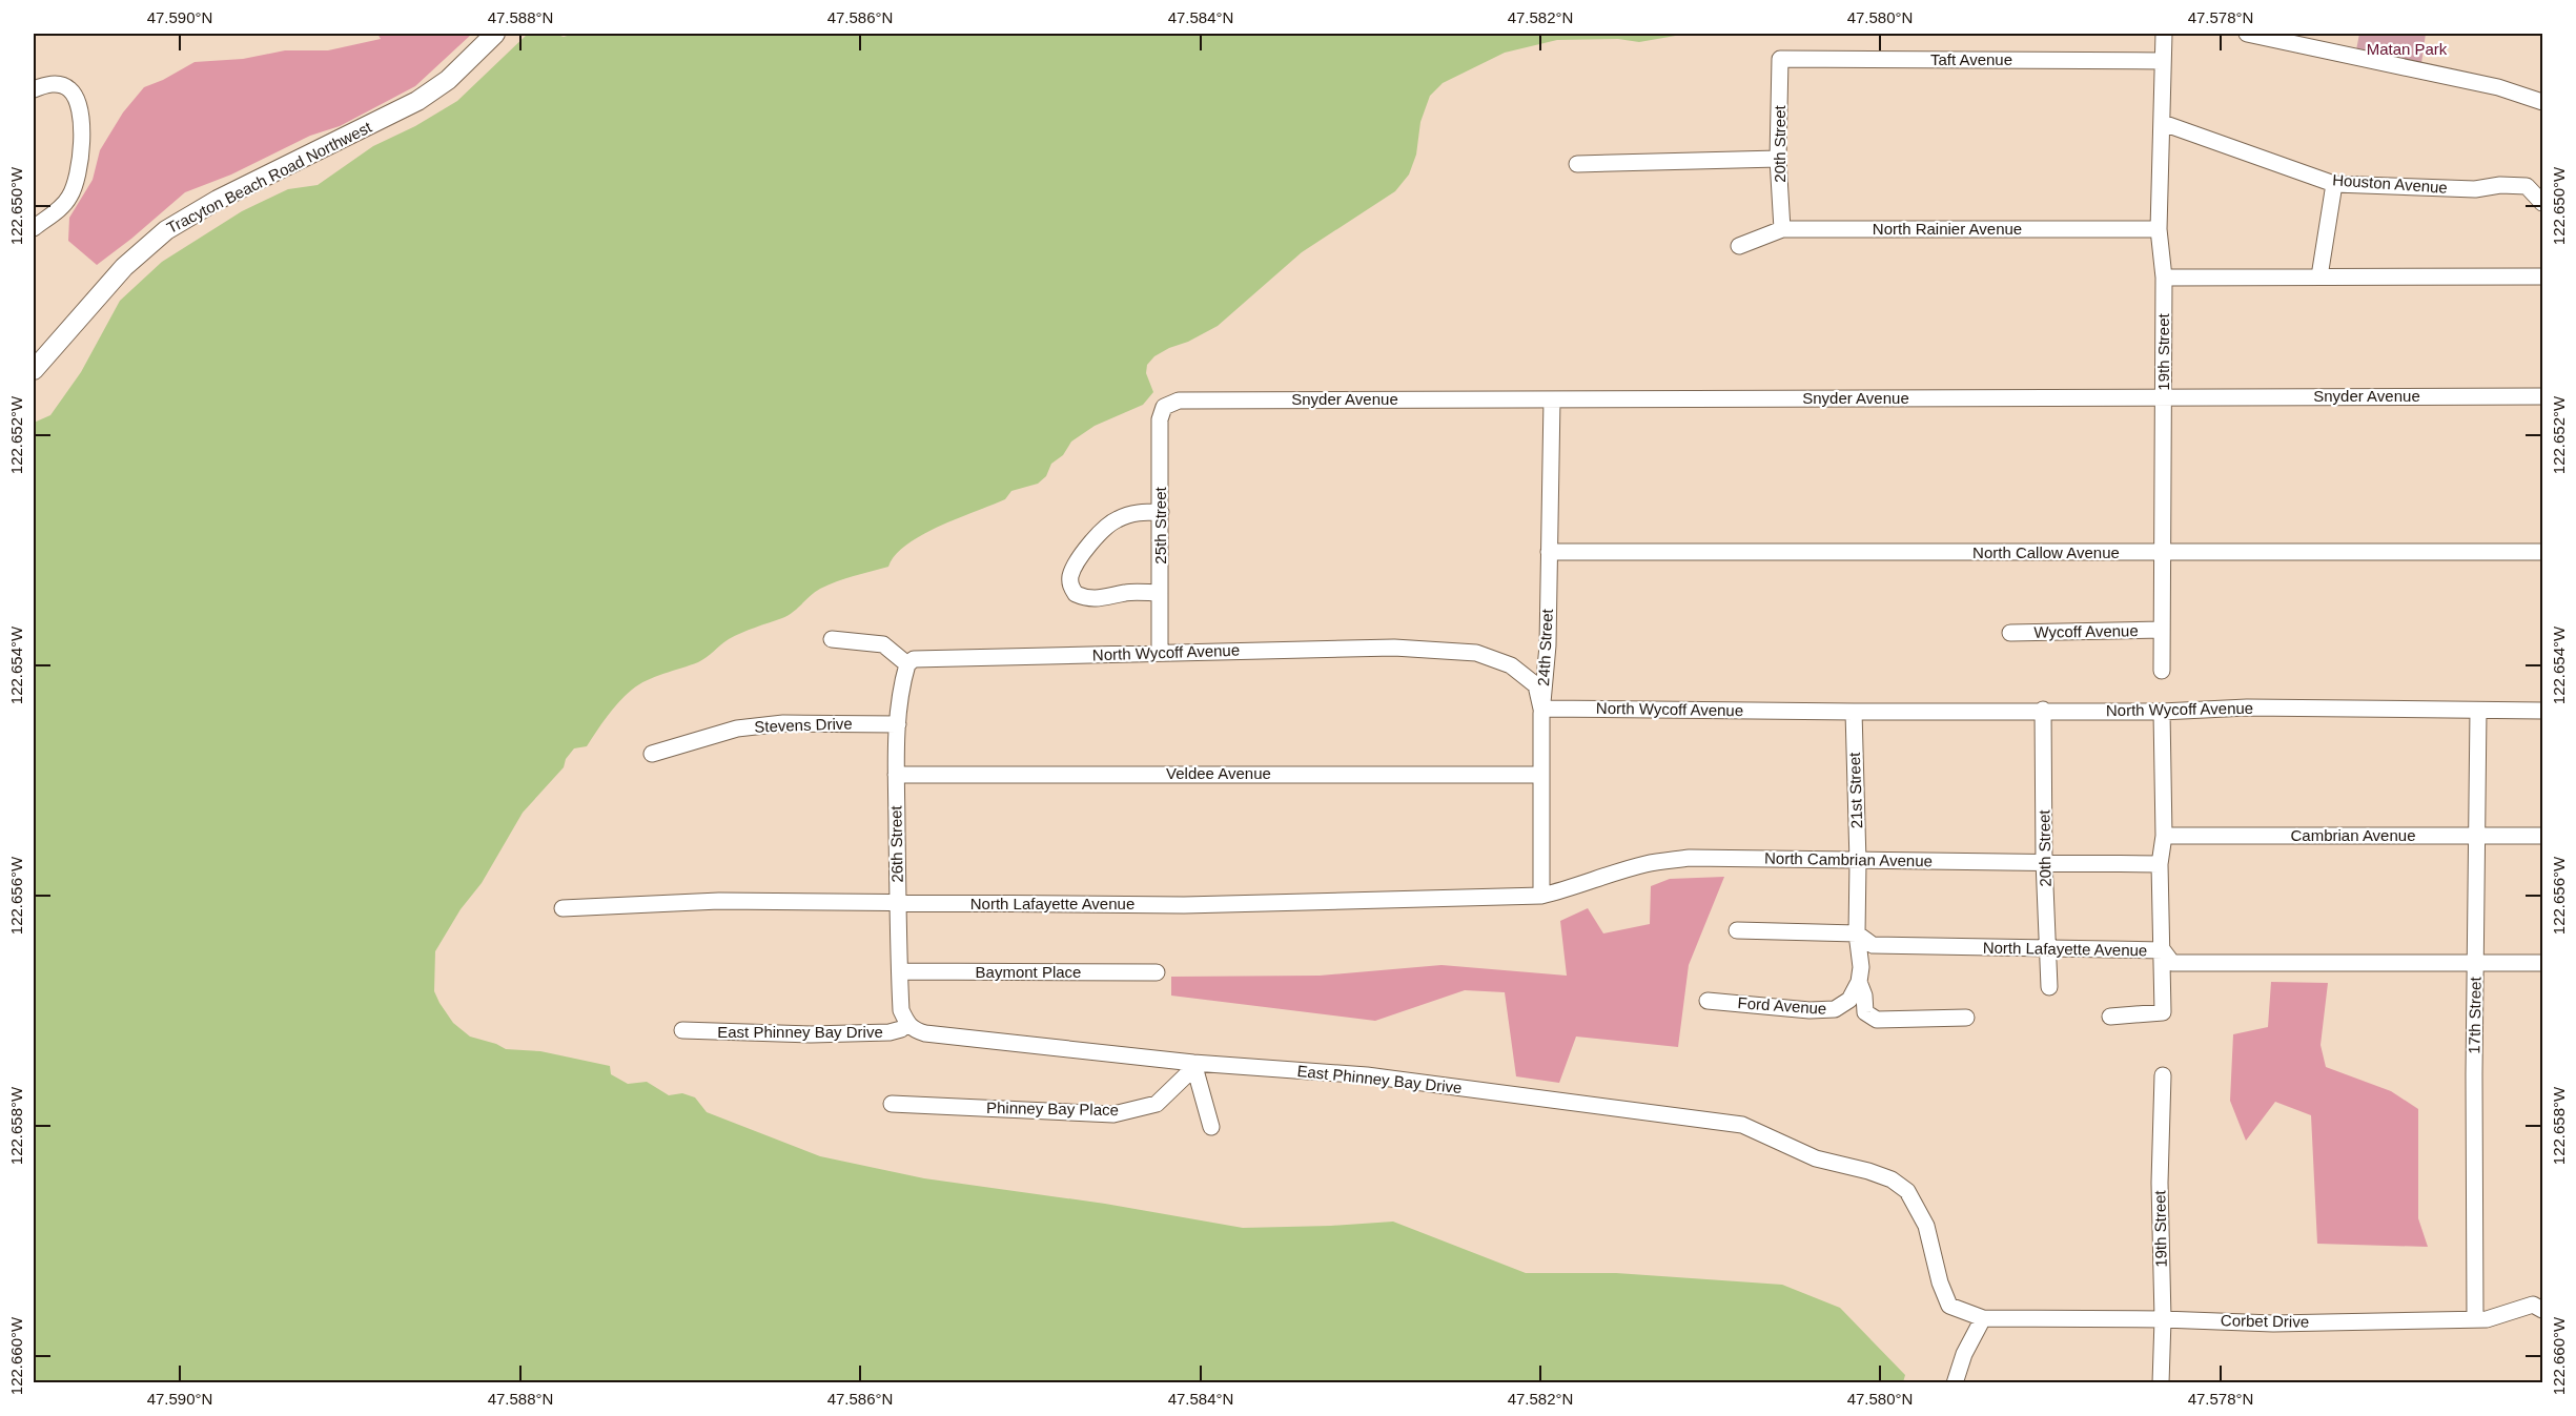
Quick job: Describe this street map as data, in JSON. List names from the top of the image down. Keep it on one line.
{"streets":{"main road":["Tracyton Beach Road Northwest"],"street":["Taft Avenue","20th Street","Houston Avenue","North Rainier Avenue","19th Street","Snyder Avenue","25th Street","North Callow Avenue","Wycoff Avenue","24th Street","North Wycoff Avenue","Stevens Drive","Veldee Avenue","21st Street","Cambrian Avenue","26th Street","North Cambrian Avenue","North Lafayette Avenue","Baymont Place","Ford Avenue","17th Street","East Phinney Bay Drive","Phinney Bay Place","Corbet Drive"]},"crossings":[["Taft Avenue","20th Street"],["Taft Avenue","19th Street"],["20th Street","North Rainier Avenue"],["20th Street","North Wycoff Avenue"],["20th Street","North Cambrian Avenue"],["20th Street","North Lafayette Avenue"],["Houston Avenue","19th Street"],["North Rainier Avenue","19th Street"],["19th Street","Snyder Avenue"],["19th Street","North Callow Avenue"],["19th Street","Wycoff Avenue"],["19th Street","Corbet Drive"],["Snyder Avenue","25th Street"],["Snyder Avenue","24th Street"],["25th Street","North Wycoff Avenue"],["North Callow Avenue","24th Street"],["24th Street","North Wycoff Avenue"],["24th Street","Veldee Avenue"],["24th Street","North Cambrian Avenue"],["24th Street","North Lafayette Avenue"],["North Wycoff Avenue","21st Street"],["North Wycoff Avenue","26th Street"],["North Wycoff Avenue","17th Street"],["Stevens Drive","26th Street"],["Veldee Avenue","26th Street"],["21st Street","North Cambrian Avenue"],["21st Street","North Lafayette Avenue"],["21st Street","Ford Avenue"],["Cambrian Avenue","17th Street"],["26th Street","North Lafayette Avenue"],["26th Street","Baymont Place"],["26th Street","East Phinney Bay Drive"],["North Cambrian Avenue","North Lafayette Avenue"],["North Lafayette Avenue","17th Street"],["17th Street","Corbet Drive"],["East Phinney Bay Drive","Phinney Bay Place"],["East Phinney Bay Drive","Corbet Drive"]],"parks":["Matan Park"],"coordinates":["47.590°N","47.588°N","47.586°N","47.584°N","47.582°N","47.580°N","47.578°N","122.650°W","122.652°W","122.654°W","122.656°W","122.658°W","122.660°W"]}
